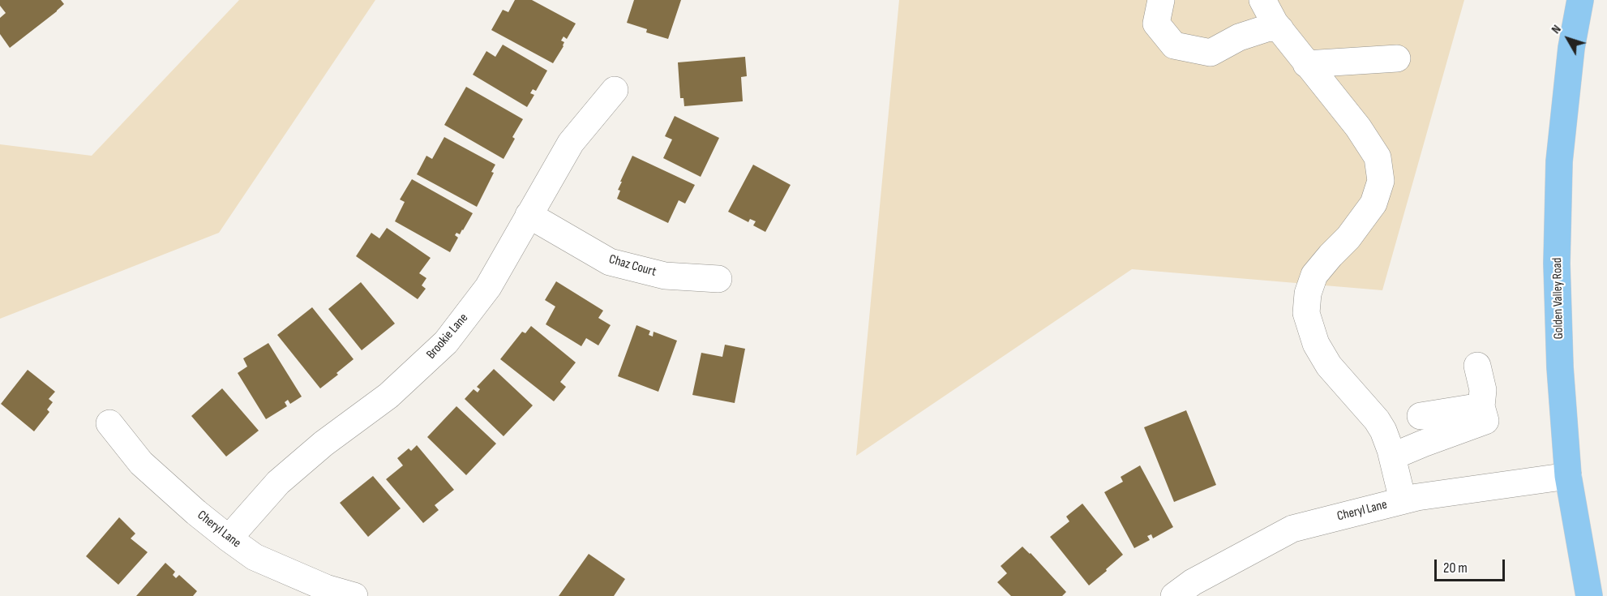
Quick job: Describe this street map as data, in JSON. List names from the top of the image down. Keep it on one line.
{"streets":{"main road":["Golden Valley Road"],"street":["Chaz Court","Brookie Lane","Cheryl Lane"]},"crossings":[["Chaz Court","Brookie Lane"],["Golden Valley Road","Cheryl Lane"],["Brookie Lane","Cheryl Lane"]],"scale_bar":"20 m","north":"top left"}
